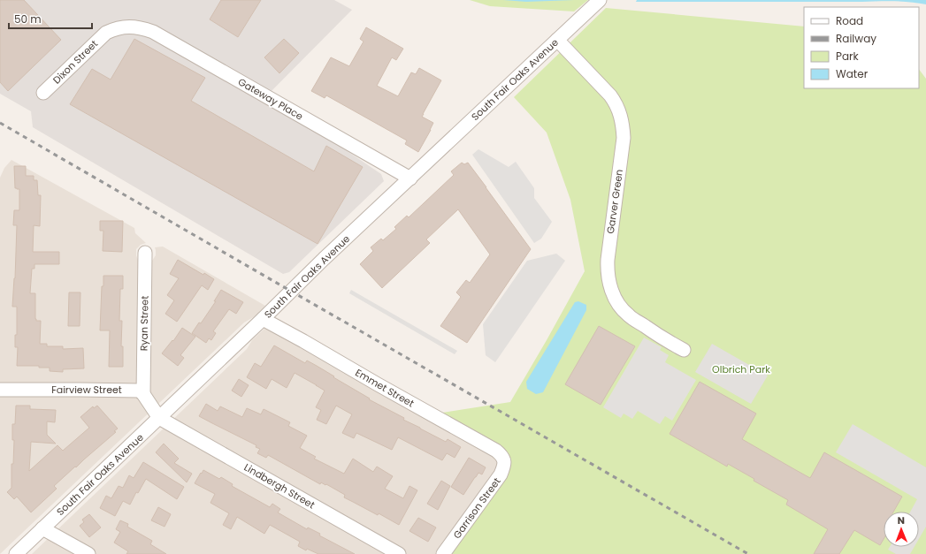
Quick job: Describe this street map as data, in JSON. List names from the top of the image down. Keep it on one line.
{"streets":{"street":["Dixon Street","South Fair Oaks Avenue","Gateway Place","Garver Green","Ryan Street","Emmet Street","Fairview Street","Lindbergh Street","Garrison Street"]},"crossings":[["Dixon Street","Gateway Place"],["South Fair Oaks Avenue","Gateway Place"],["South Fair Oaks Avenue","Garver Green"],["South Fair Oaks Avenue","Emmet Street"],["South Fair Oaks Avenue","Lindbergh Street"],["Ryan Street","Fairview Street"],["Emmet Street","Garrison Street"]],"parks":["Olbrich Park"],"legend":["Road","Railway","Park","Water"],"scale_bar":"50 m","north":"top"}
